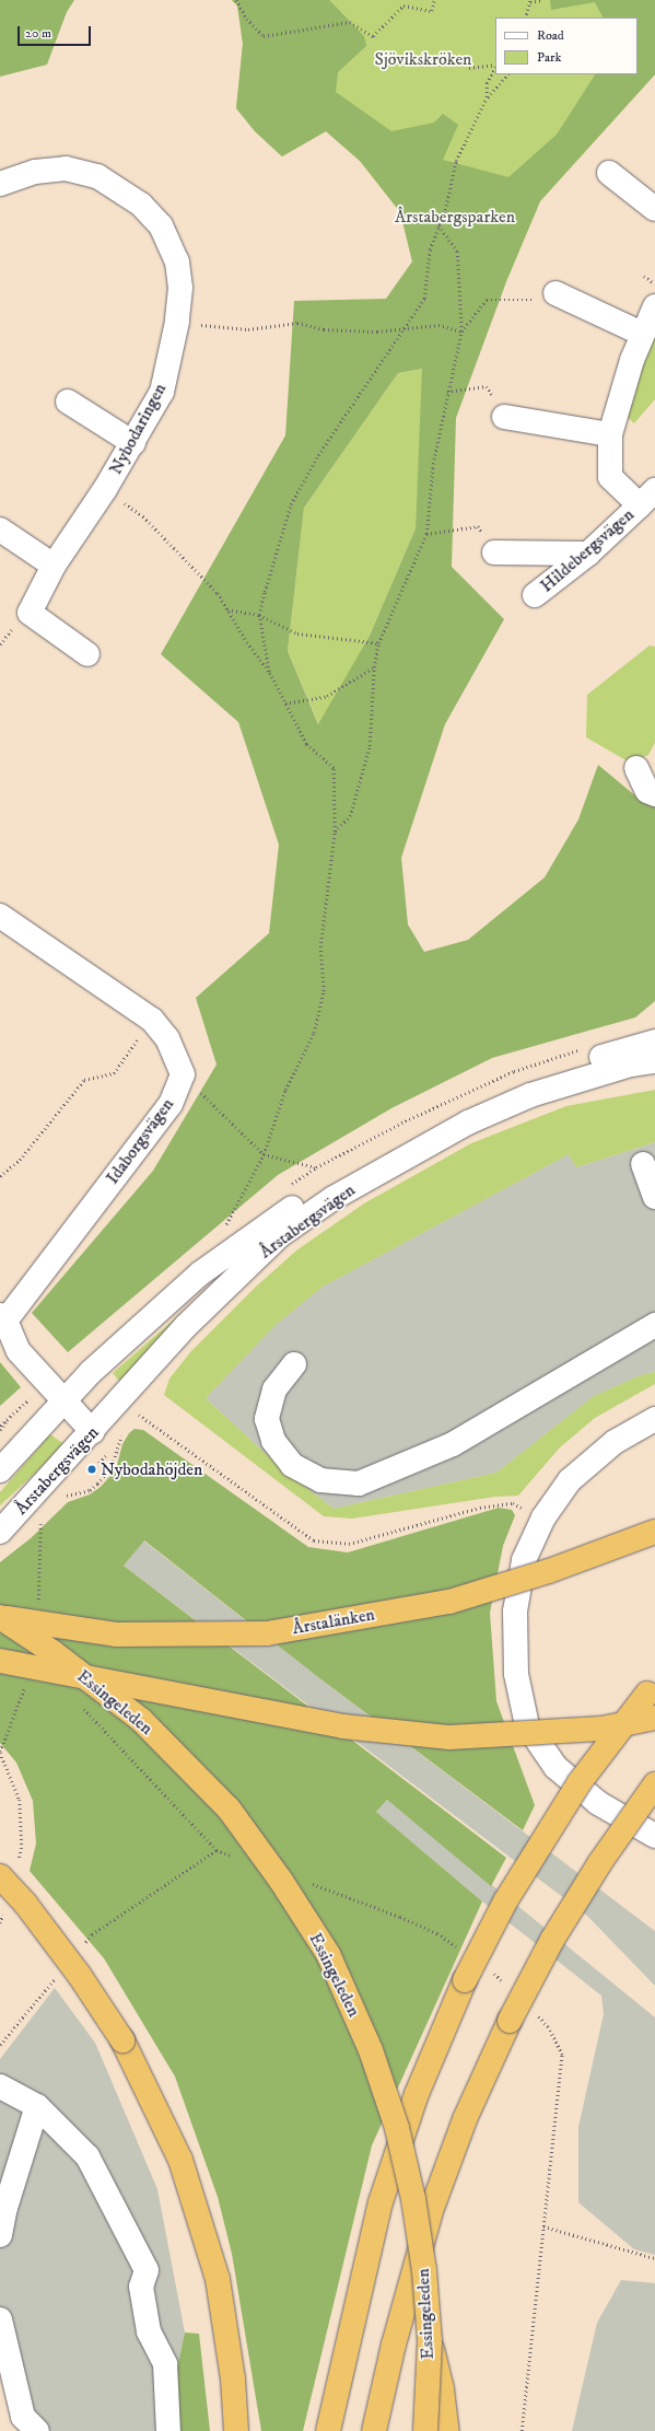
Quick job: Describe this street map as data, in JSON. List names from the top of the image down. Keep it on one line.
{"streets":{"highway":["Årstalänken","Essingeleden"],"street":["Nybodaringen","Hildebergsvägen","Idaborgsvägen","Årstabergsvägen"]},"crossings":[["Årstalänken","Essingeleden"]],"parks":["Sjövikskröken","Årstabergsparken"],"places":["Nybodahöjden"],"legend":["Road","Park"],"scale_bar":"20 m"}
